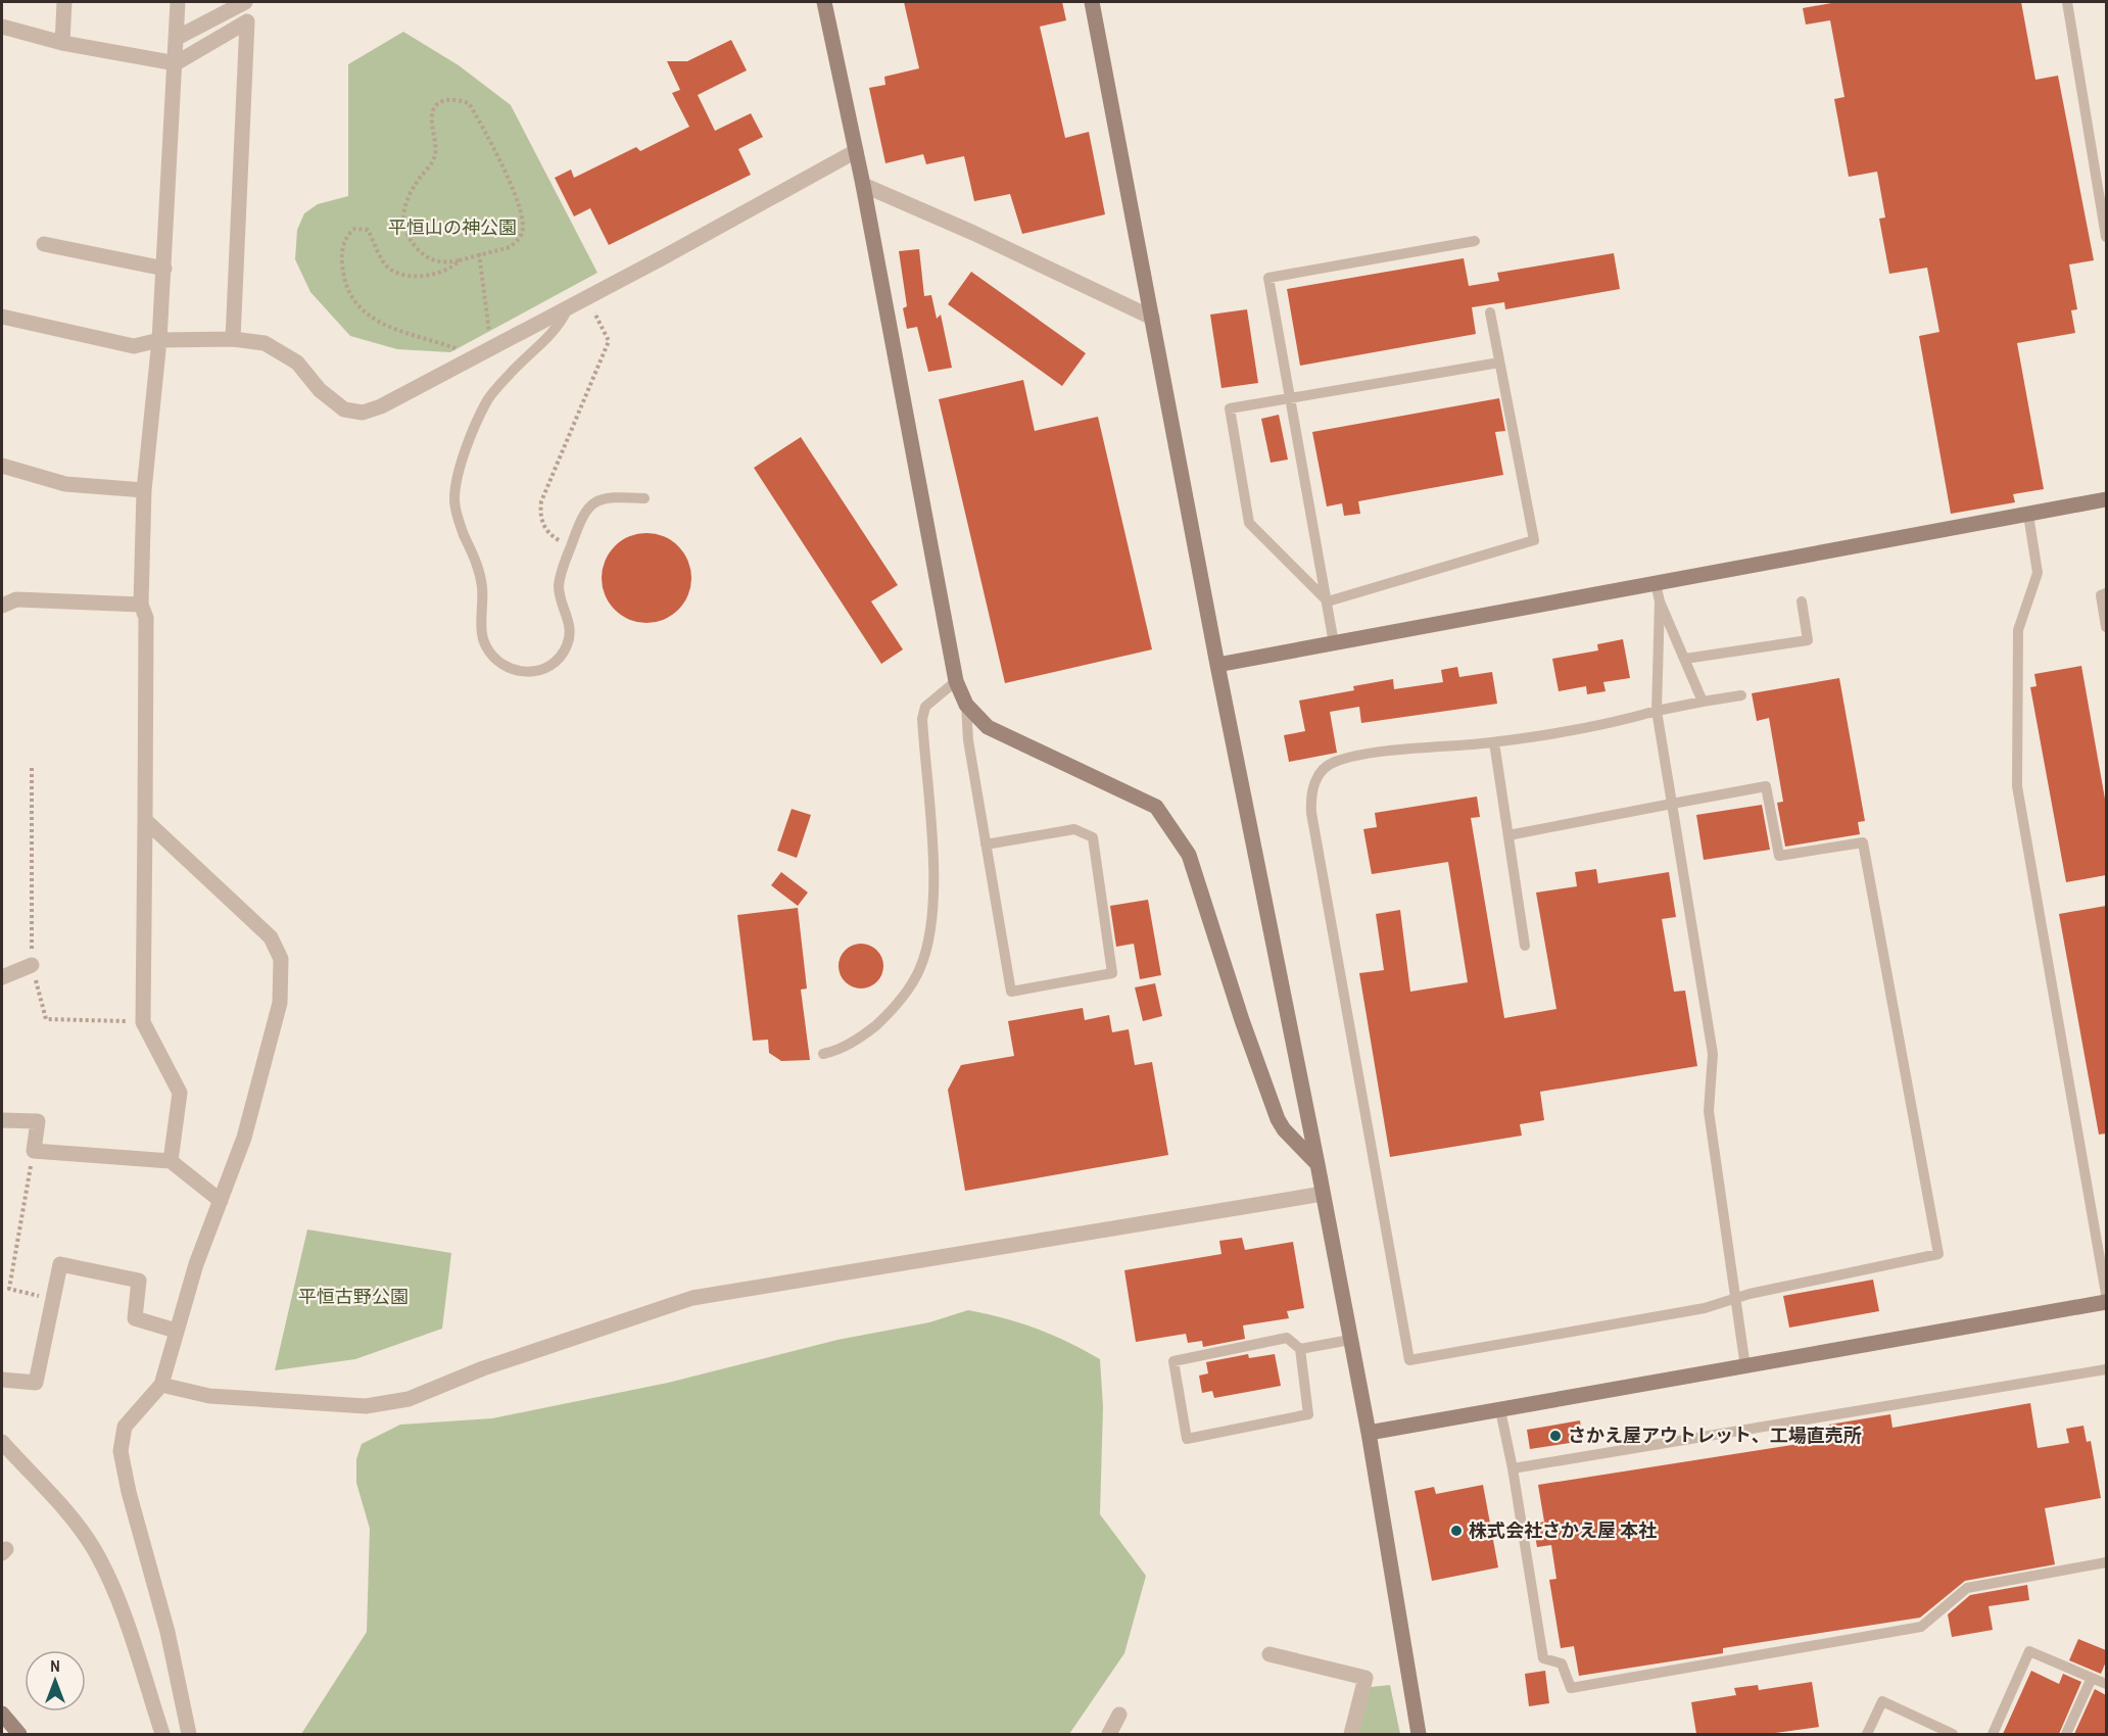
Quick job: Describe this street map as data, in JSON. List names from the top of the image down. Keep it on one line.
{"parks":["平恒山の神公園","平恒古野公園"],"places":["さかえ屋アウトレット、工場直売所","株式会社さかえ屋 本社"],"north":"top"}
